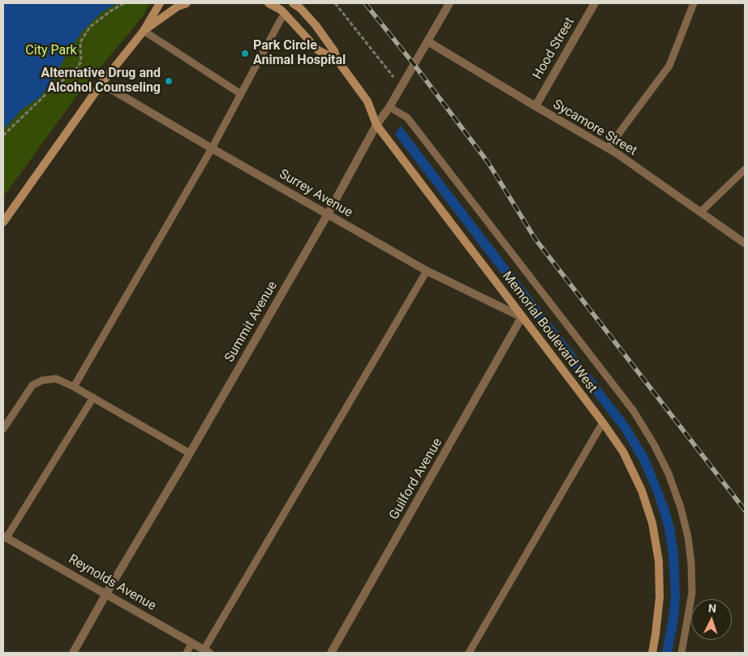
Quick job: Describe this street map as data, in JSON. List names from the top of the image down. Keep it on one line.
{"streets":{"street":["Hood Street","Sycamore Street","Surrey Avenue","Summit Avenue","Memorial Boulevard West","Guilford Avenue","Reynolds Avenue"]},"crossings":[["Hood Street","Sycamore Street"],["Sycamore Street","Summit Avenue"],["Surrey Avenue","Summit Avenue"],["Surrey Avenue","Memorial Boulevard West"],["Surrey Avenue","Guilford Avenue"],["Summit Avenue","Memorial Boulevard West"],["Summit Avenue","Reynolds Avenue"],["Memorial Boulevard West","Guilford Avenue"]],"parks":["City Park"],"places":["Park Circle Animal Hospital","Alternative Drug and Alcohol Counseling"],"north":"top"}
